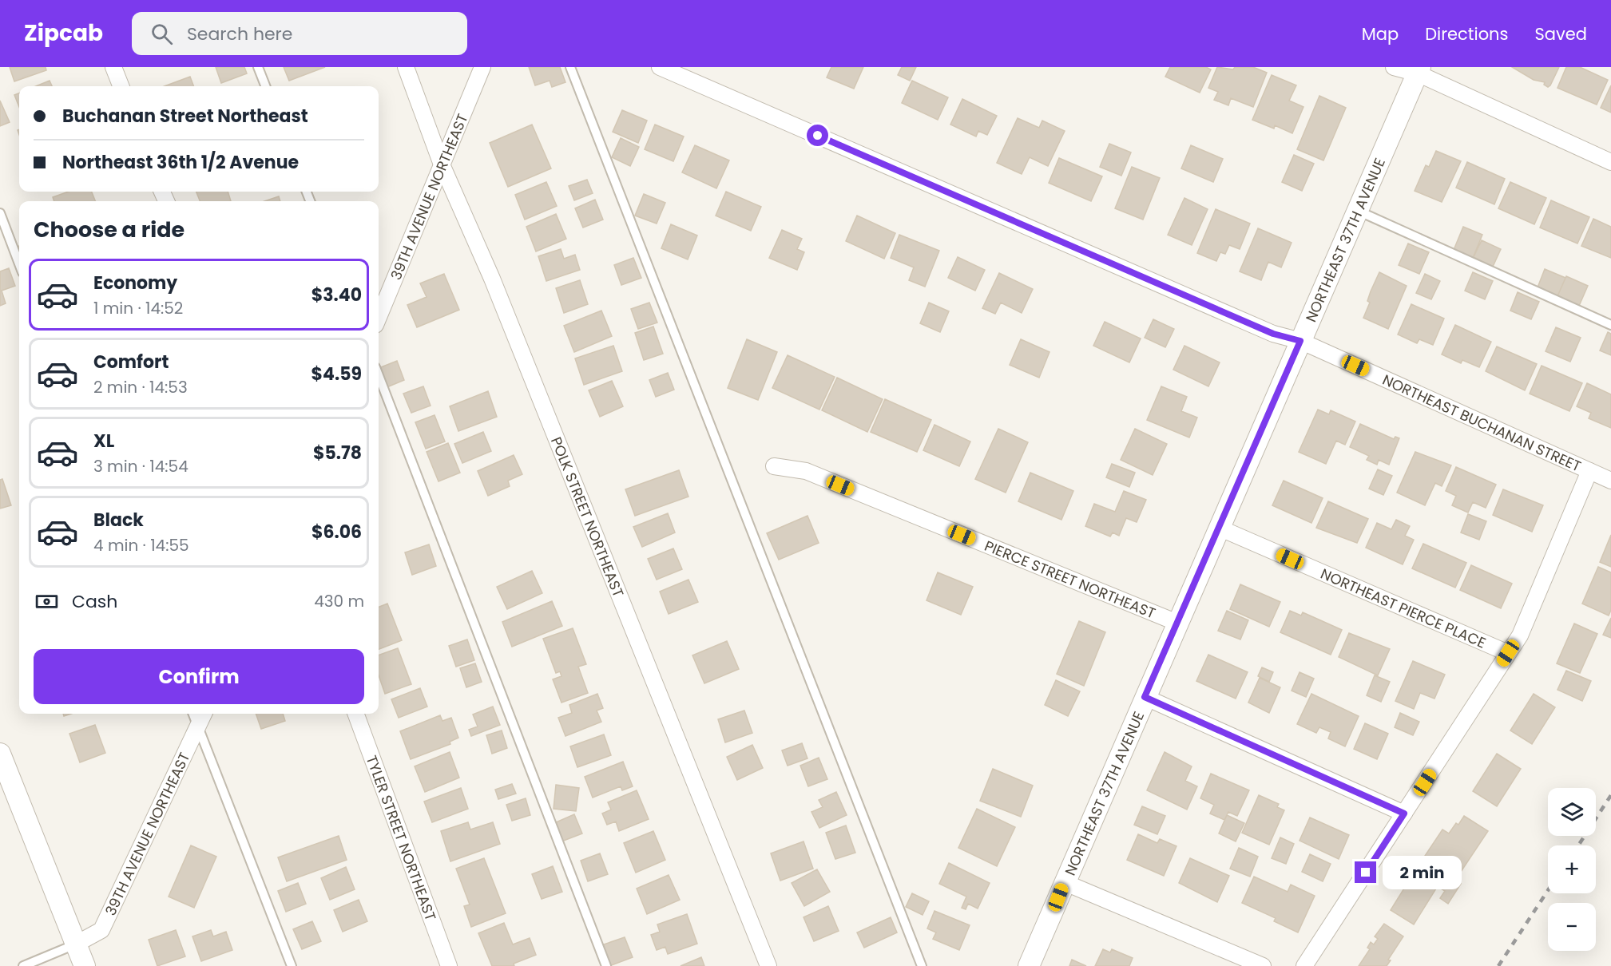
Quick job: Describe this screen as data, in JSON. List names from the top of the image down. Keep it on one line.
{"streets":{"street":["39TH AVENUE NORTHEAST","NORTHEAST 37TH AVENUE","NORTHEAST BUCHANAN STREET","POLK STREET NORTHEAST","PIERCE STREET NORTHEAST","NORTHEAST PIERCE PLACE","TYLER STREET NORTHEAST"]},"crossings":[["39TH AVENUE NORTHEAST","POLK STREET NORTHEAST"],["NORTHEAST 37TH AVENUE","NORTHEAST BUCHANAN STREET"],["NORTHEAST 37TH AVENUE","PIERCE STREET NORTHEAST"],["NORTHEAST 37TH AVENUE","NORTHEAST PIERCE PLACE"]],"page":{"header":"Zipcab","search":"Search here","nav":["Map","Directions","Saved"],"banner":["Buchanan Street Northeast","Northeast 36th 1/2 Avenue"],"heading":"Choose a ride","list":[{"name":"Economy","note":"1 min · 14:52","value":"$3.40"},{"name":"Comfort","note":"2 min · 14:53","value":"$4.59"},{"name":"XL","note":"3 min · 14:54","value":"$5.78"},{"name":"Black","note":"4 min · 14:55","value":"$6.06"}],"pay":["Cash","430 m"],"buttons":"Confirm","map_buttons":["+","−"],"bubble":"2 min"}}
